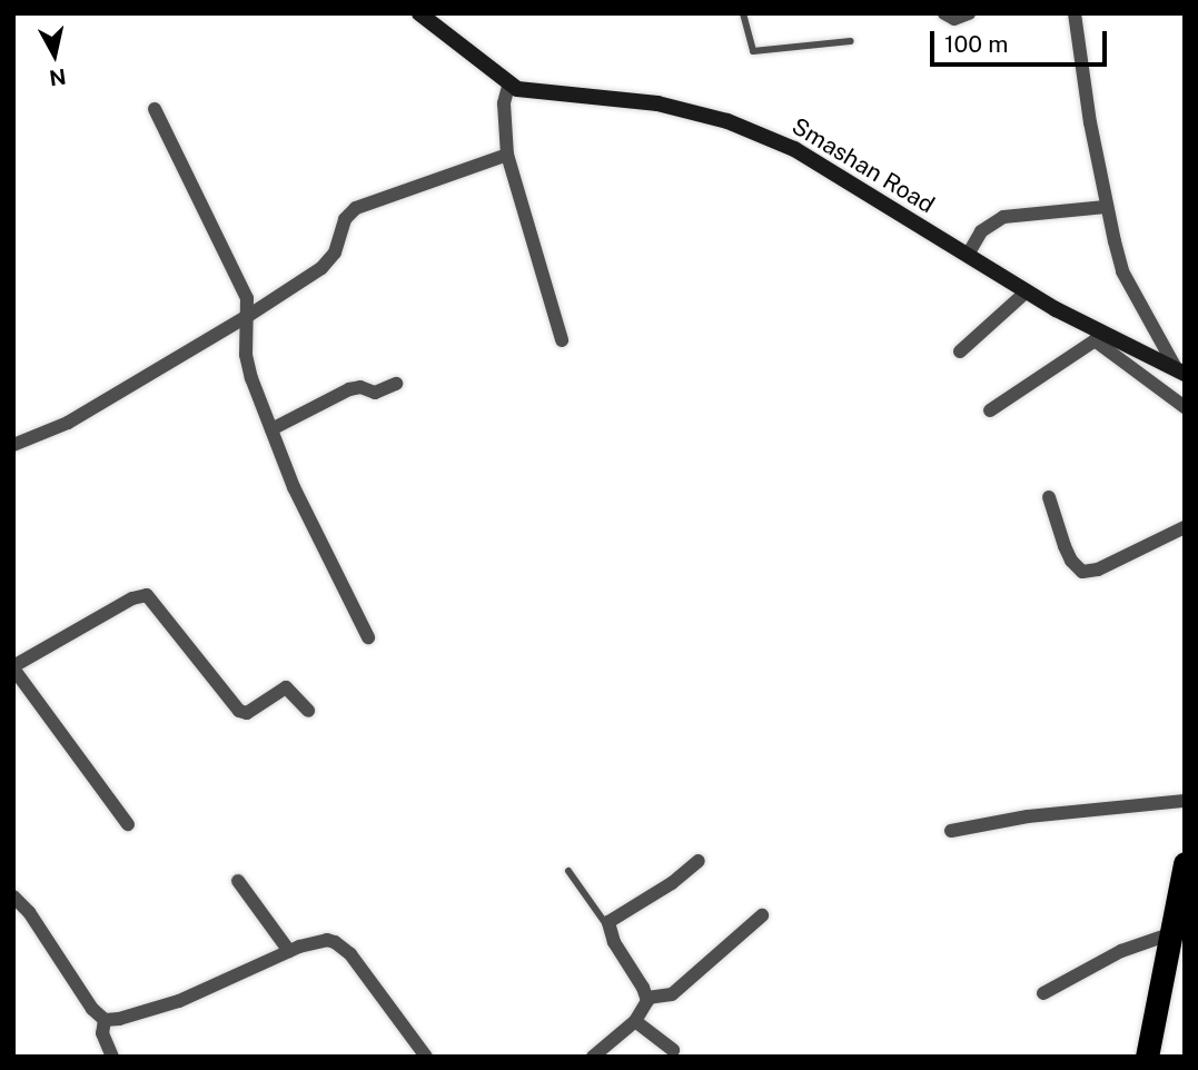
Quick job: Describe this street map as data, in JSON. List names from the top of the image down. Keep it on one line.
{"streets":{"street":["Smashan Road"]},"scale_bar":"100 m","north":"bottom"}
